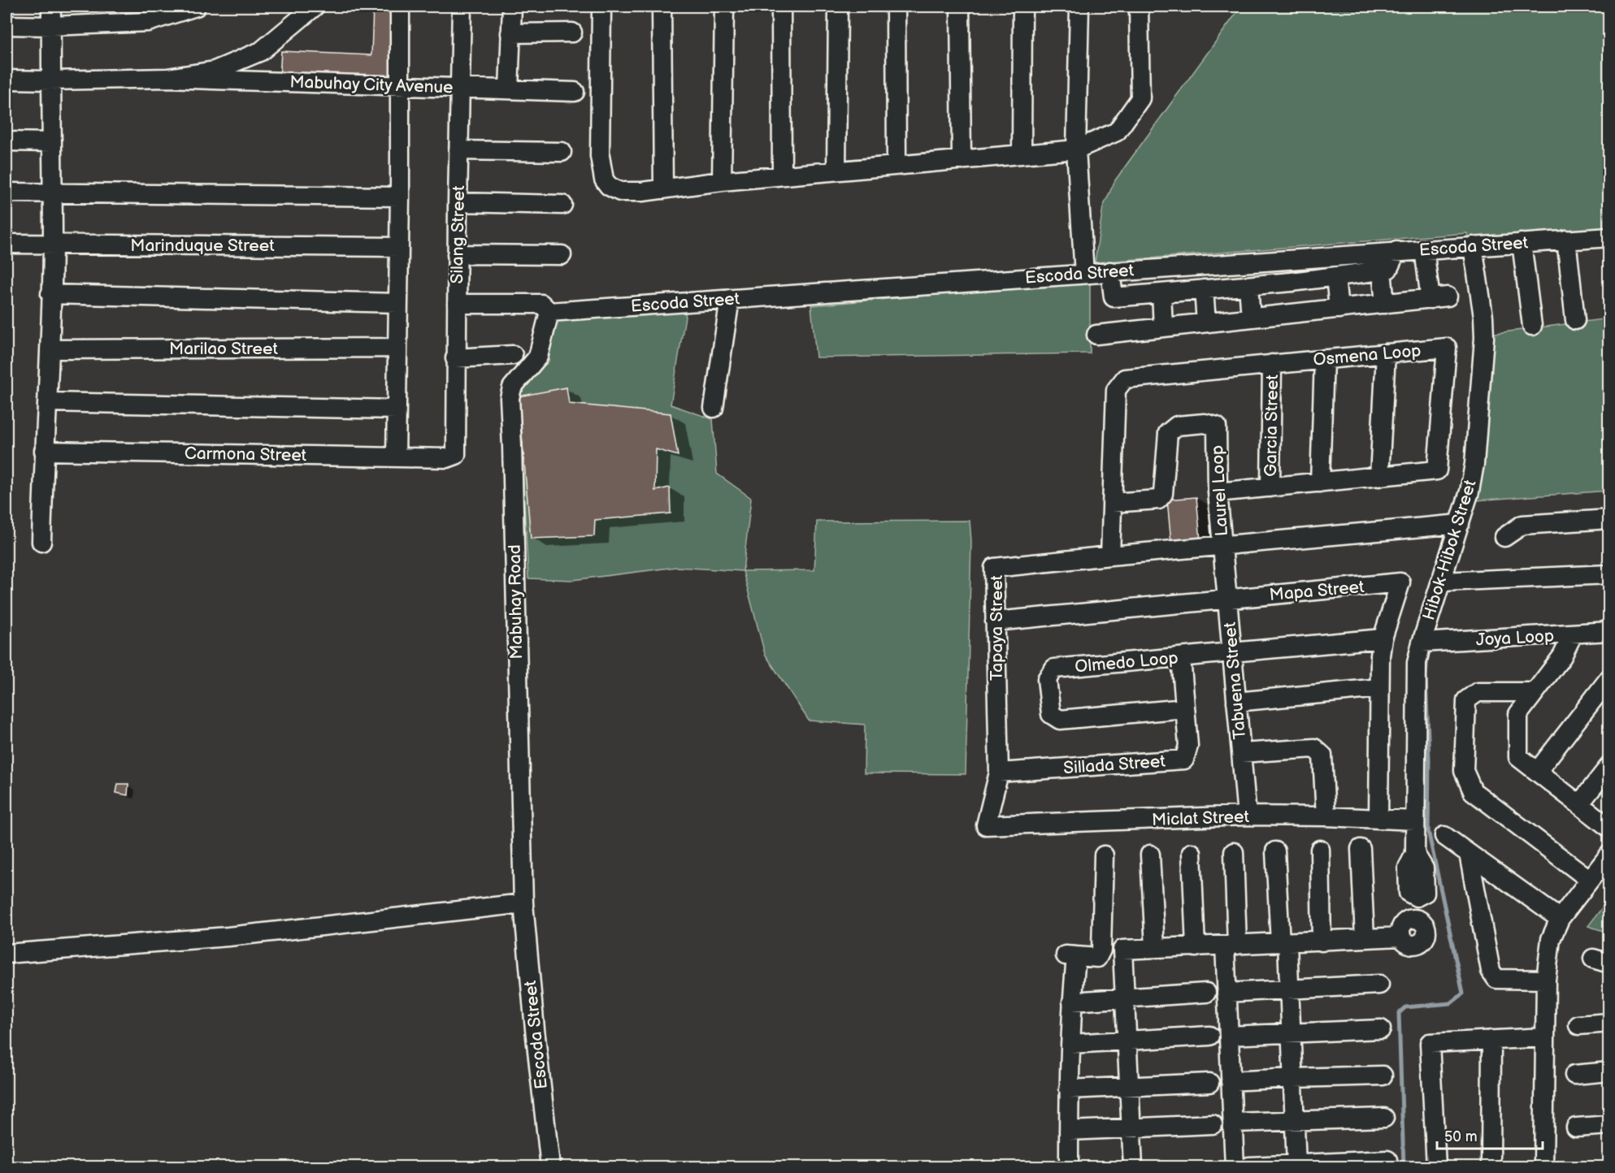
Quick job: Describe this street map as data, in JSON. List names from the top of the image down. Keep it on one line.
{"streets":{"street":["Mabuhay City Avenue","Silang Street","Marinduque Street","Escoda Street","Marilao Street","Osmena Loop","Garcia Street","Carmona Street","Laurel Loop","Hibok-Hibok Street","Mapa Street","Mabuhay Road","Tapaya Street","Joya Loop","Olmedo Loop","Tabuena Street","Sillada Street","Miclat Street"]},"crossings":[["Mabuhay City Avenue","Silang Street"],["Silang Street","Carmona Street"],["Escoda Street","Hibok-Hibok Street"],["Escoda Street","Mabuhay Road"],["Osmena Loop","Garcia Street"],["Osmena Loop","Laurel Loop"],["Osmena Loop","Tapaya Street"],["Laurel Loop","Tapaya Street"],["Laurel Loop","Tabuena Street"],["Hibok-Hibok Street","Tapaya Street"],["Hibok-Hibok Street","Joya Loop"],["Hibok-Hibok Street","Miclat Street"],["Mapa Street","Tapaya Street"],["Mapa Street","Olmedo Loop"],["Mapa Street","Tabuena Street"],["Mapa Street","Miclat Street"],["Tapaya Street","Tabuena Street"],["Tapaya Street","Sillada Street"],["Tapaya Street","Miclat Street"],["Olmedo Loop","Tabuena Street"],["Olmedo Loop","Sillada Street"],["Tabuena Street","Miclat Street"]],"scale_bar":"50 m"}
